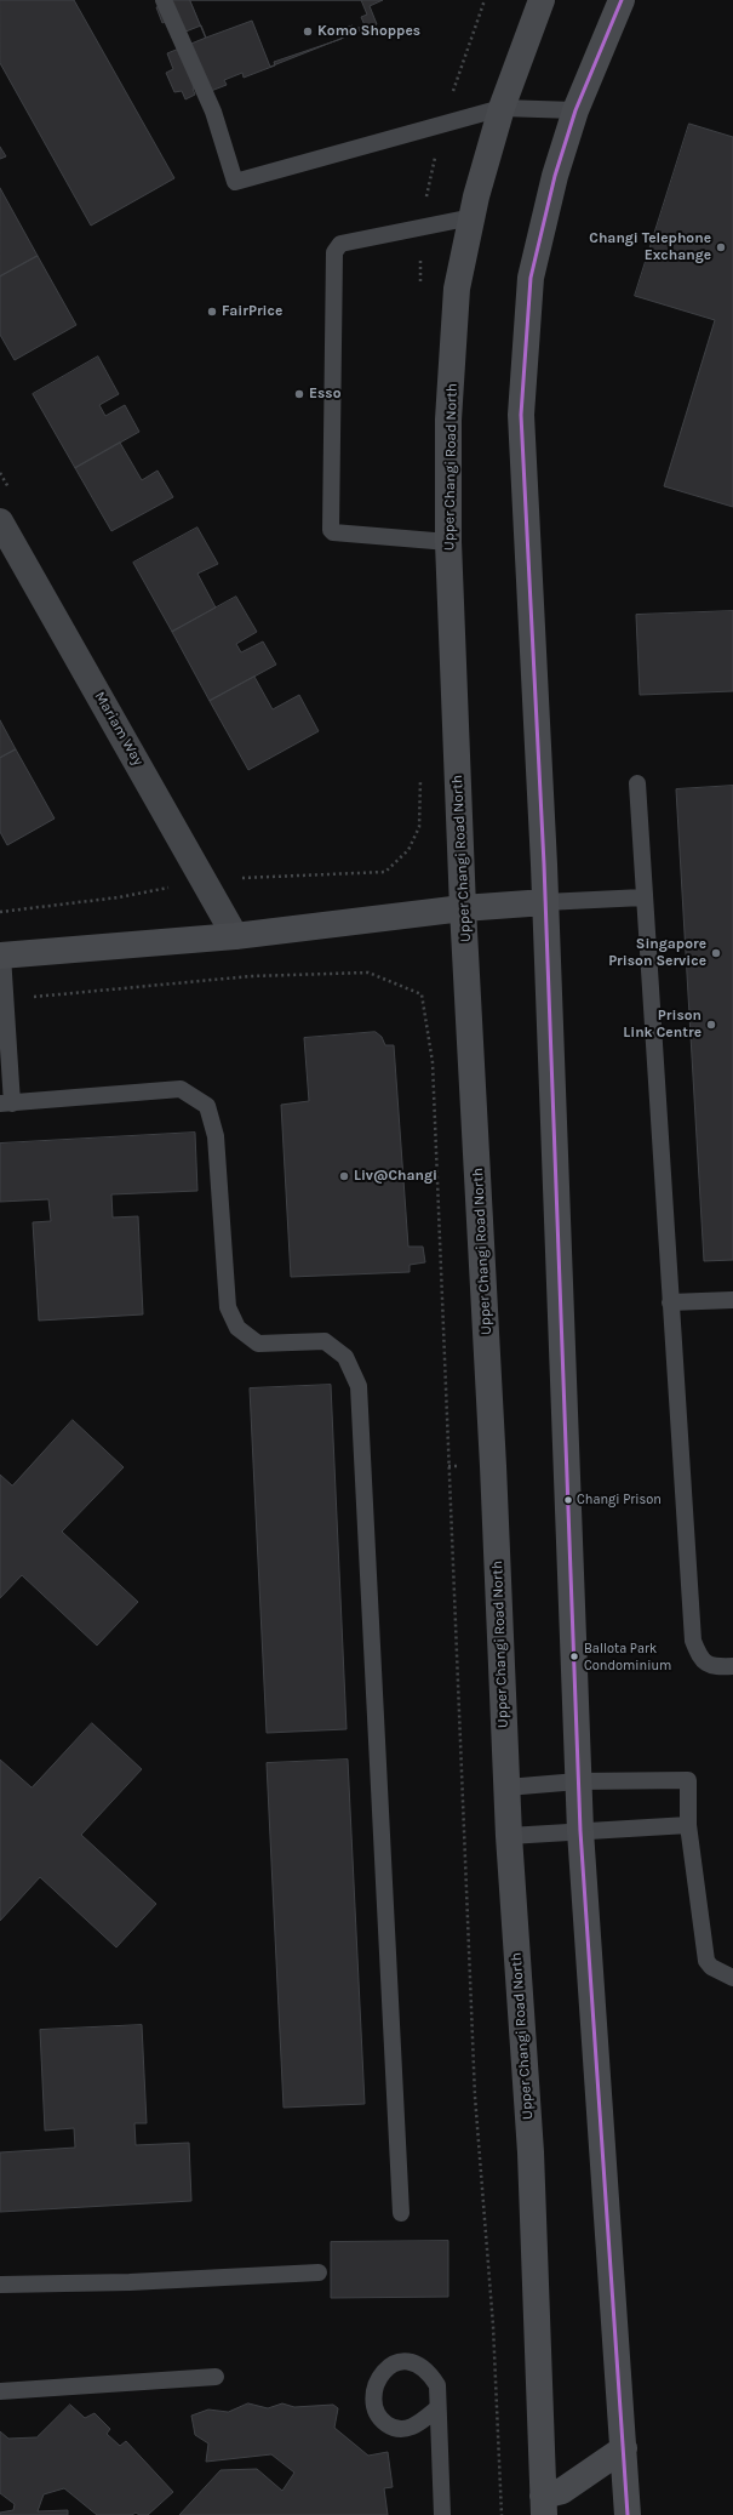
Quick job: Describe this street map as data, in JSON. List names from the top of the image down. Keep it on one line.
{"streets":{"street":["Upper Changi Road North","Mariam Way"]},"places":["Komo Shoppes","Changi Telephone Exchange","FairPrice","Esso","Singapore Prison Service","Prison Link Centre","Liv@Changi","Changi Prison","Ballota Park Condominium"]}
